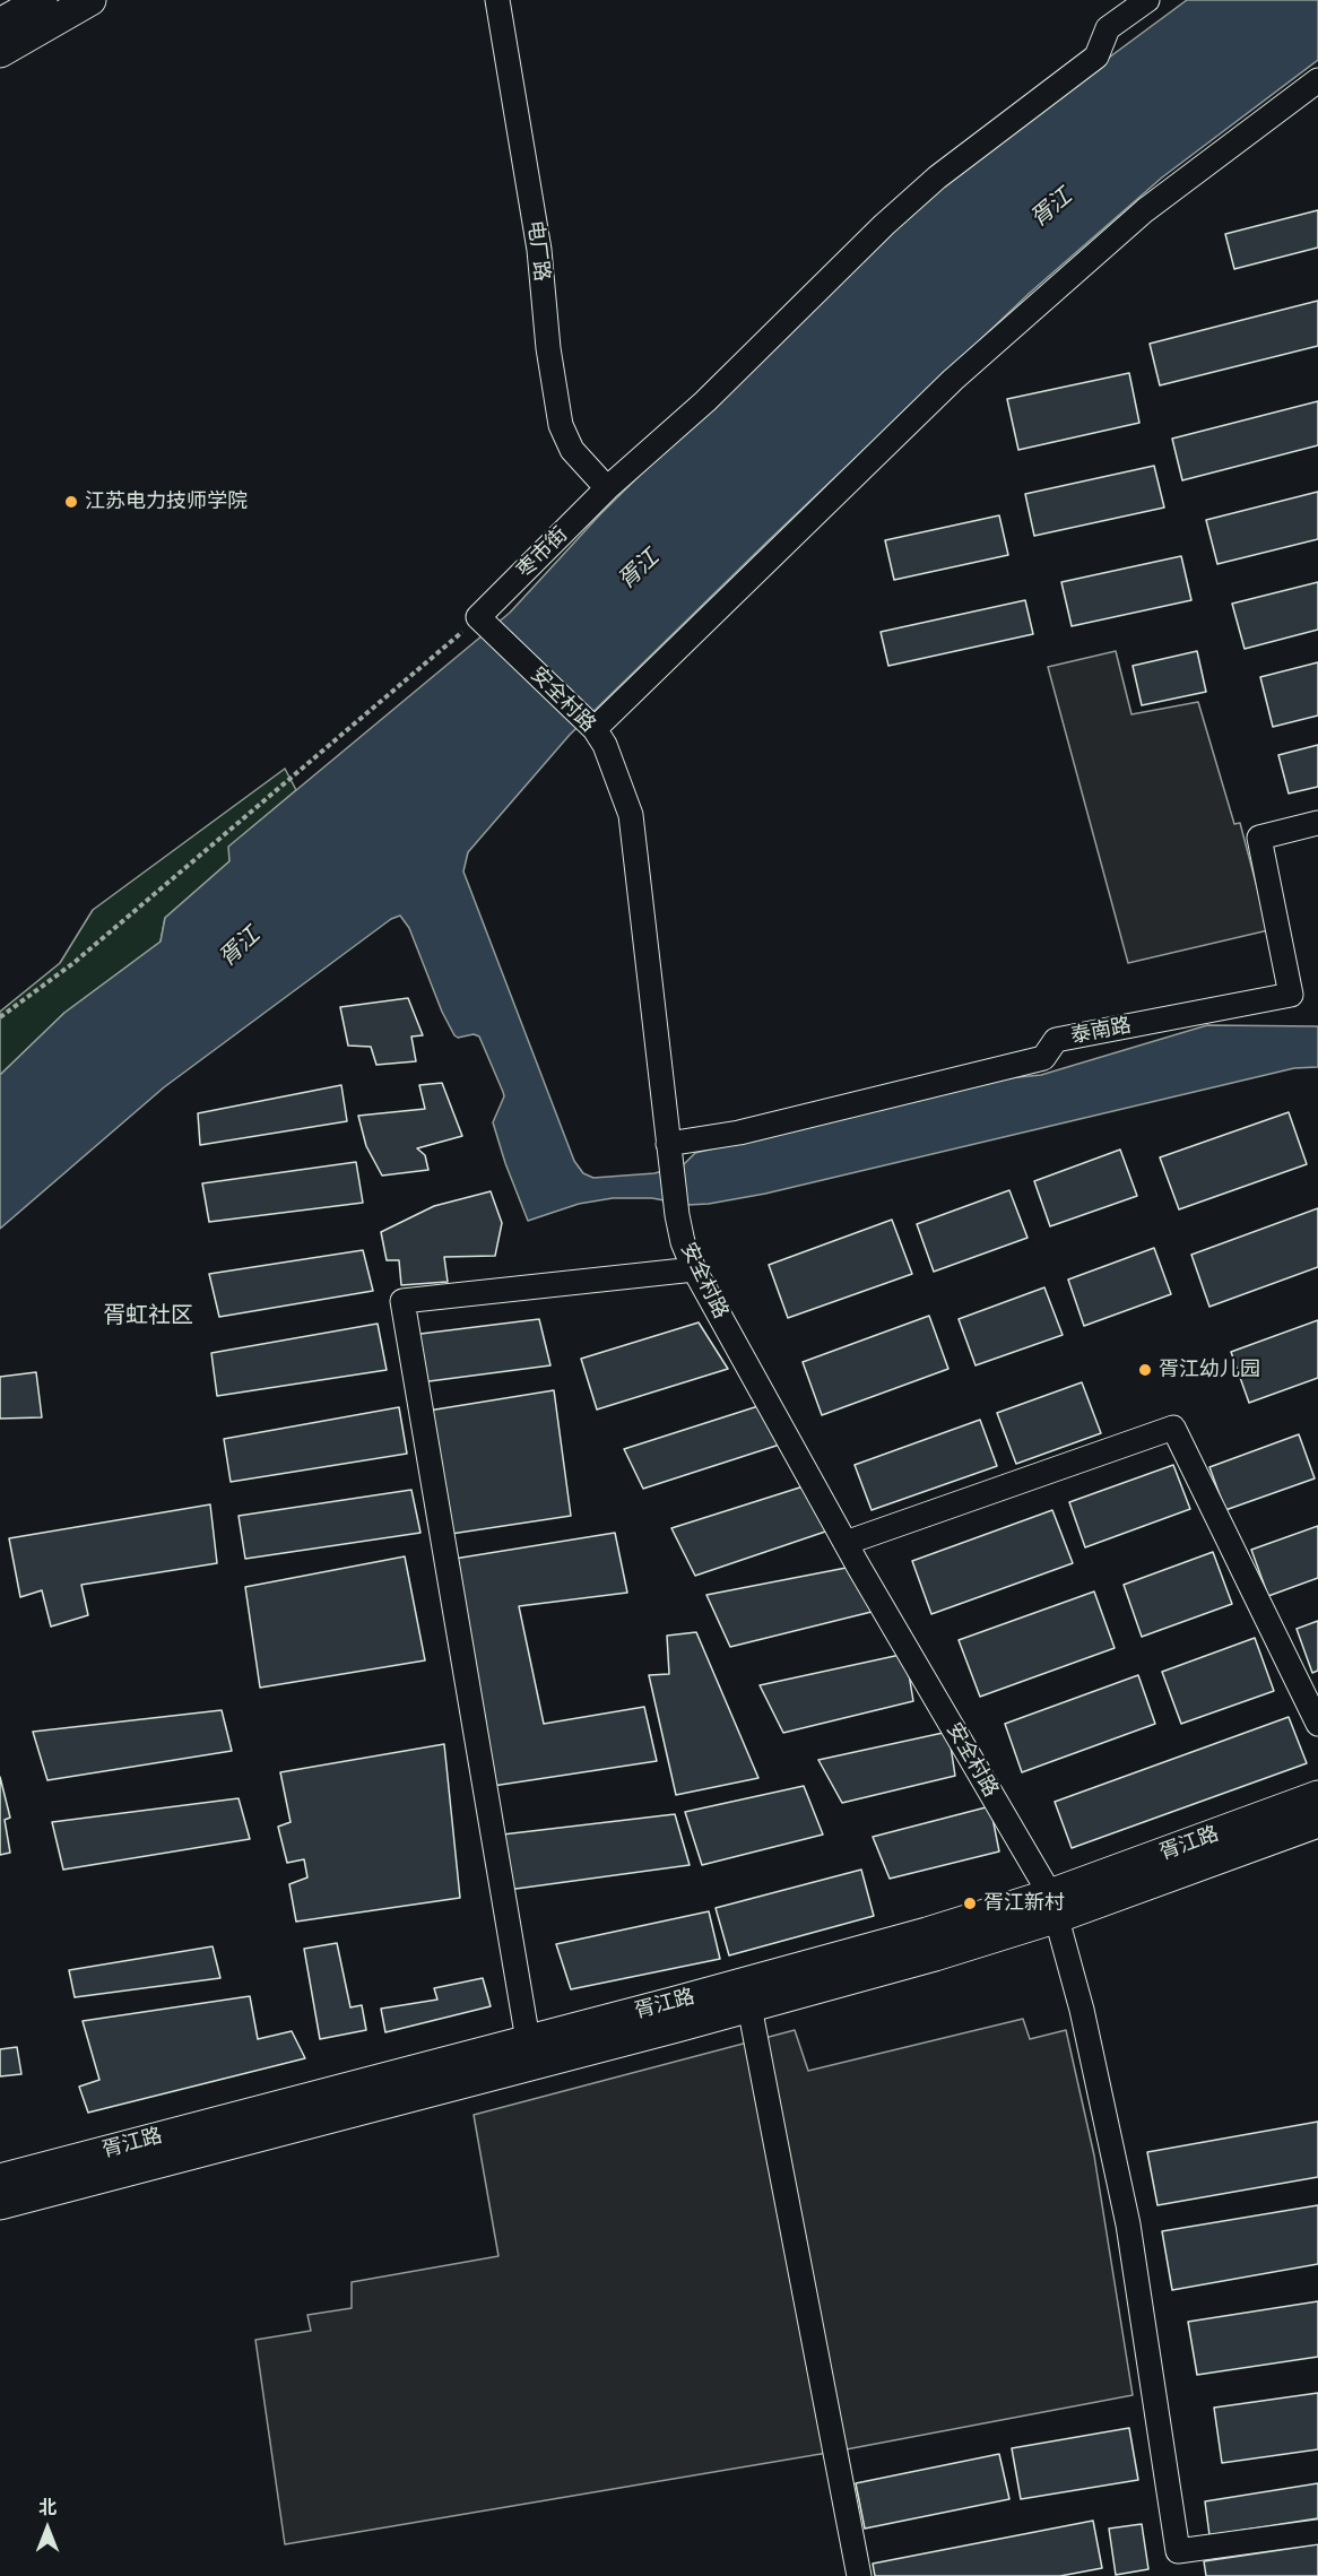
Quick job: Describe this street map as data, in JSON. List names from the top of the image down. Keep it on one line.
{"streets":{"main road":["胥江路"],"street":["电厂路","枣市街","安全村路","泰南路"]},"crossings":[["电厂路","枣市街"],["枣市街","安全村路"],["安全村路","泰南路"],["安全村路","胥江路"]],"districts":["胥虹社区"],"water":["胥江"],"places":["江苏电力技师学院","胥江幼儿园","胥江新村"],"north":"top"}
